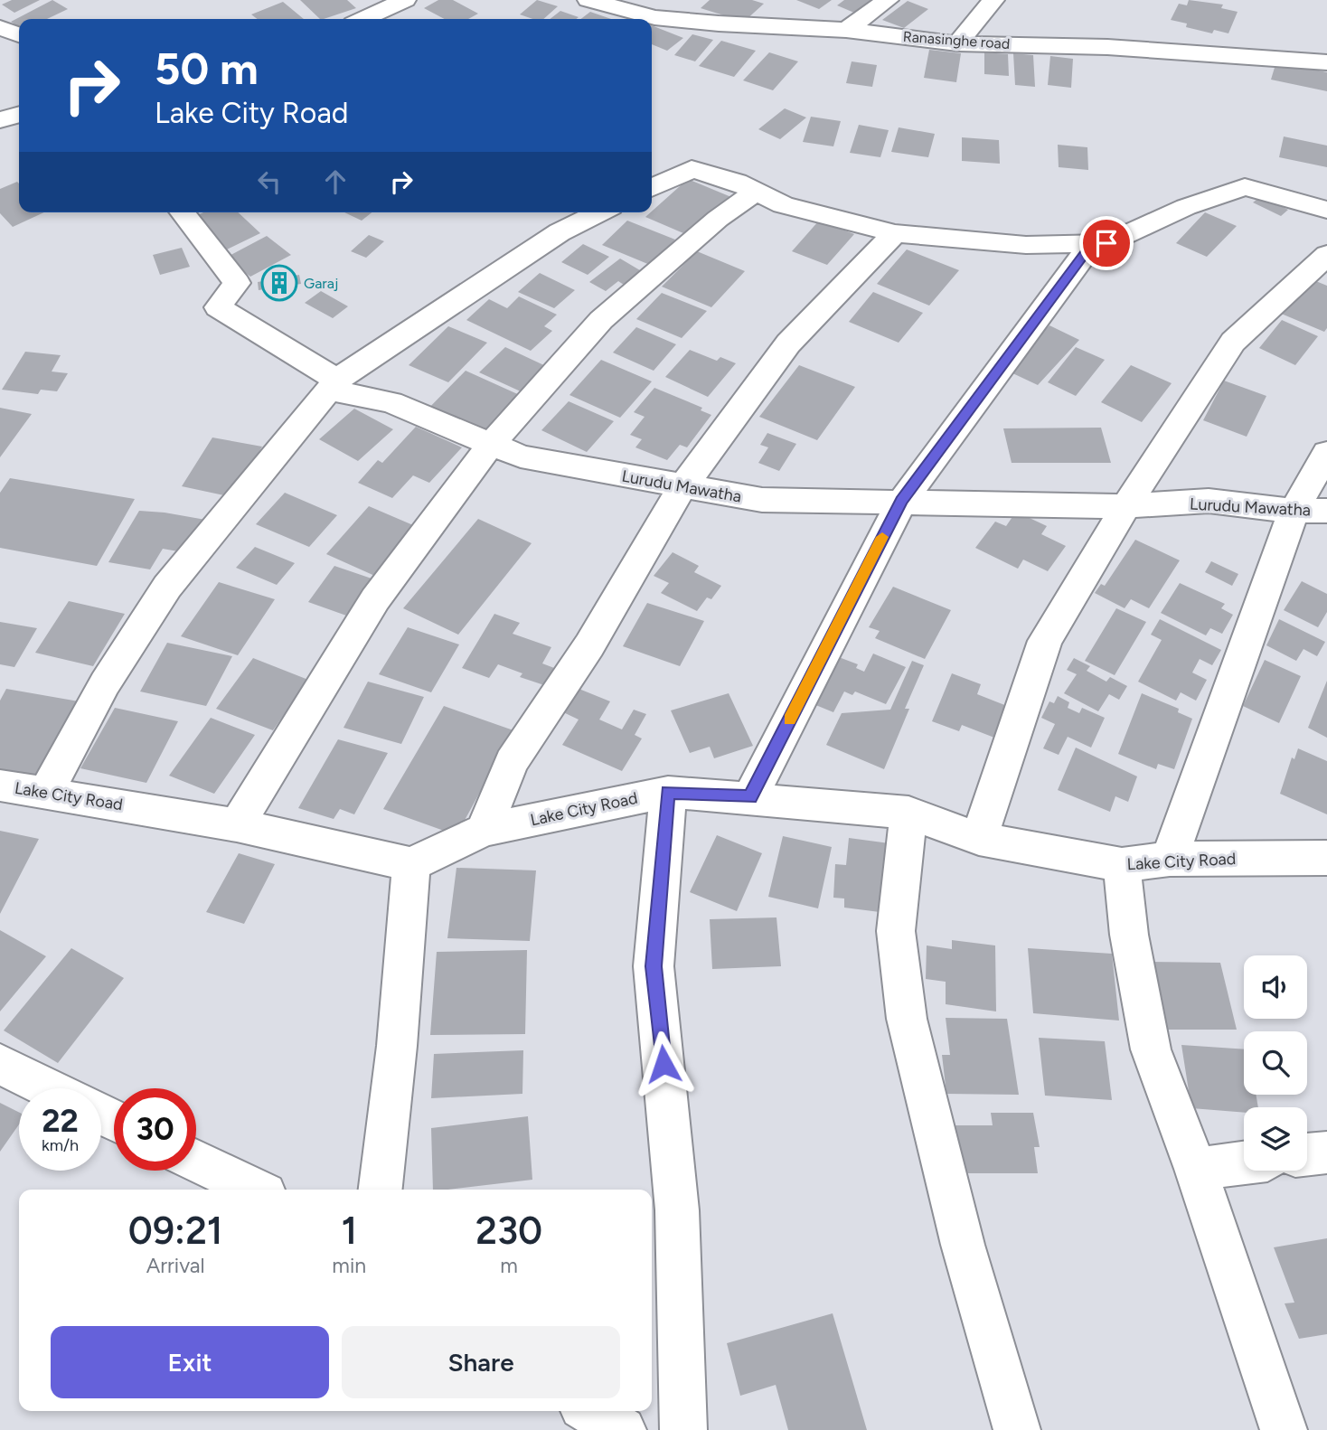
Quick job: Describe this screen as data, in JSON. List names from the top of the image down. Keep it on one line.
{"streets":{"street":["Ranasinghe road","Lurudu Mawatha","Lake City Road"]},"places":{"building":["Garaj"]},"page":{"turn":["50 m","Lake City Road"],"speed":"22 km/h","limit":"30","eta":["09:21","Arrival","1","min","230","m"],"buttons":["Exit","Share"]}}
